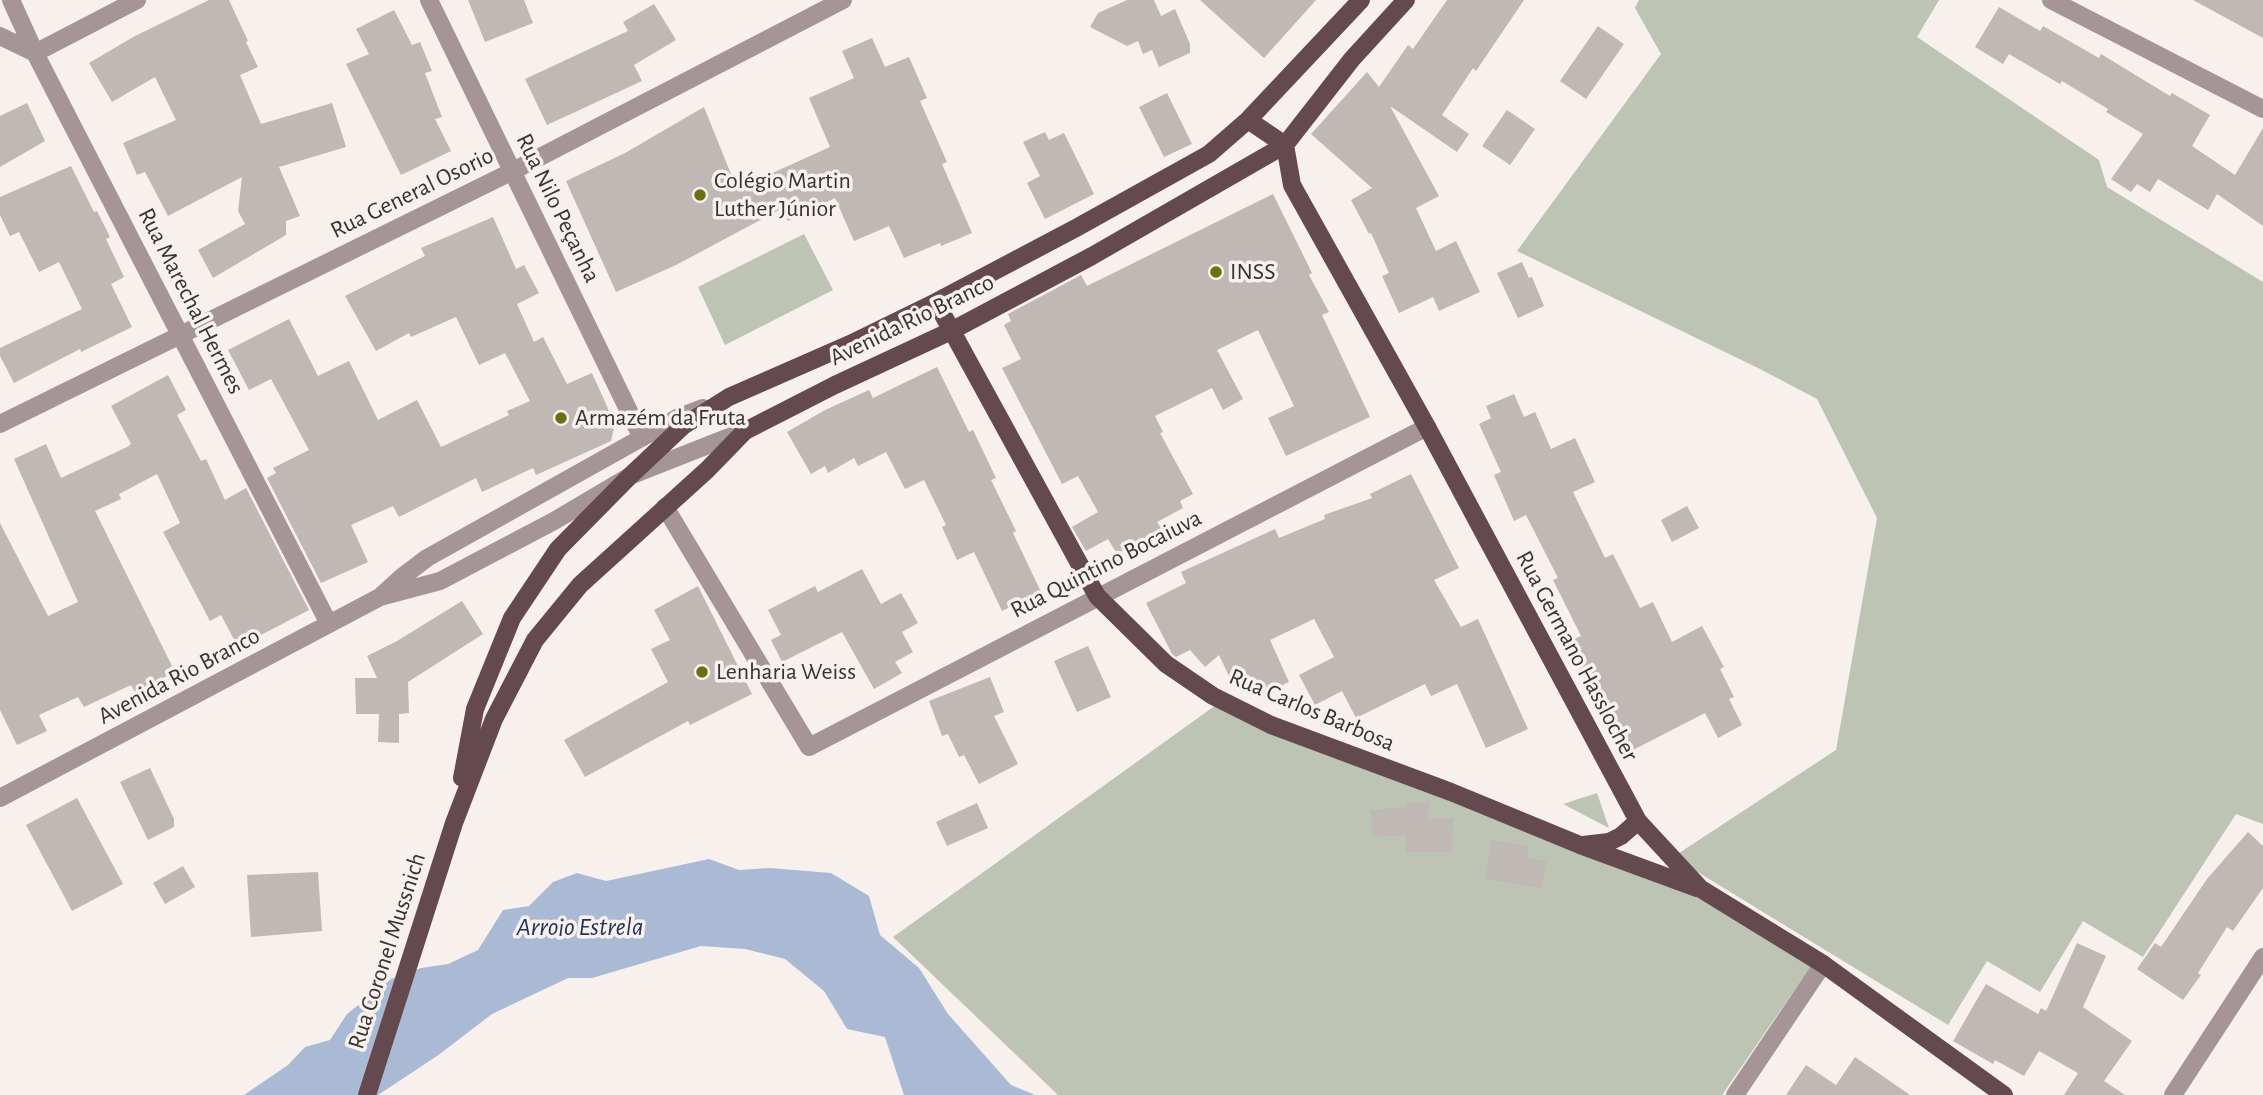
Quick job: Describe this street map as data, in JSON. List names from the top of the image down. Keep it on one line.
{"streets":{"main road":["Avenida Rio Branco","Rua Germano Hasslocher","Rua Carlos Barbosa","Rua Coronel Mussnich"],"street":["Rua General Osorio","Rua Nilo Peçanha","Rua Marechal Hermes","Rua Quintino Bocaiuva"]},"crossings":[["Rua General Osorio","Rua Nilo Peçanha"],["Rua General Osorio","Rua Marechal Hermes"],["Rua Nilo Peçanha","Avenida Rio Branco"],["Rua Marechal Hermes","Avenida Rio Branco"],["Avenida Rio Branco","Rua Germano Hasslocher"],["Avenida Rio Branco","Rua Carlos Barbosa"],["Avenida Rio Branco","Rua Coronel Mussnich"],["Rua Quintino Bocaiuva","Rua Germano Hasslocher"],["Rua Quintino Bocaiuva","Rua Carlos Barbosa"],["Rua Quintino Bocaiuva","Rua Coronel Mussnich"],["Rua Germano Hasslocher","Rua Carlos Barbosa"]],"water":["Arroio Estrela"],"places":["Colégio Martin Luther Júnior","INSS","Armazém da Fruta","Lenharia Weiss"]}
